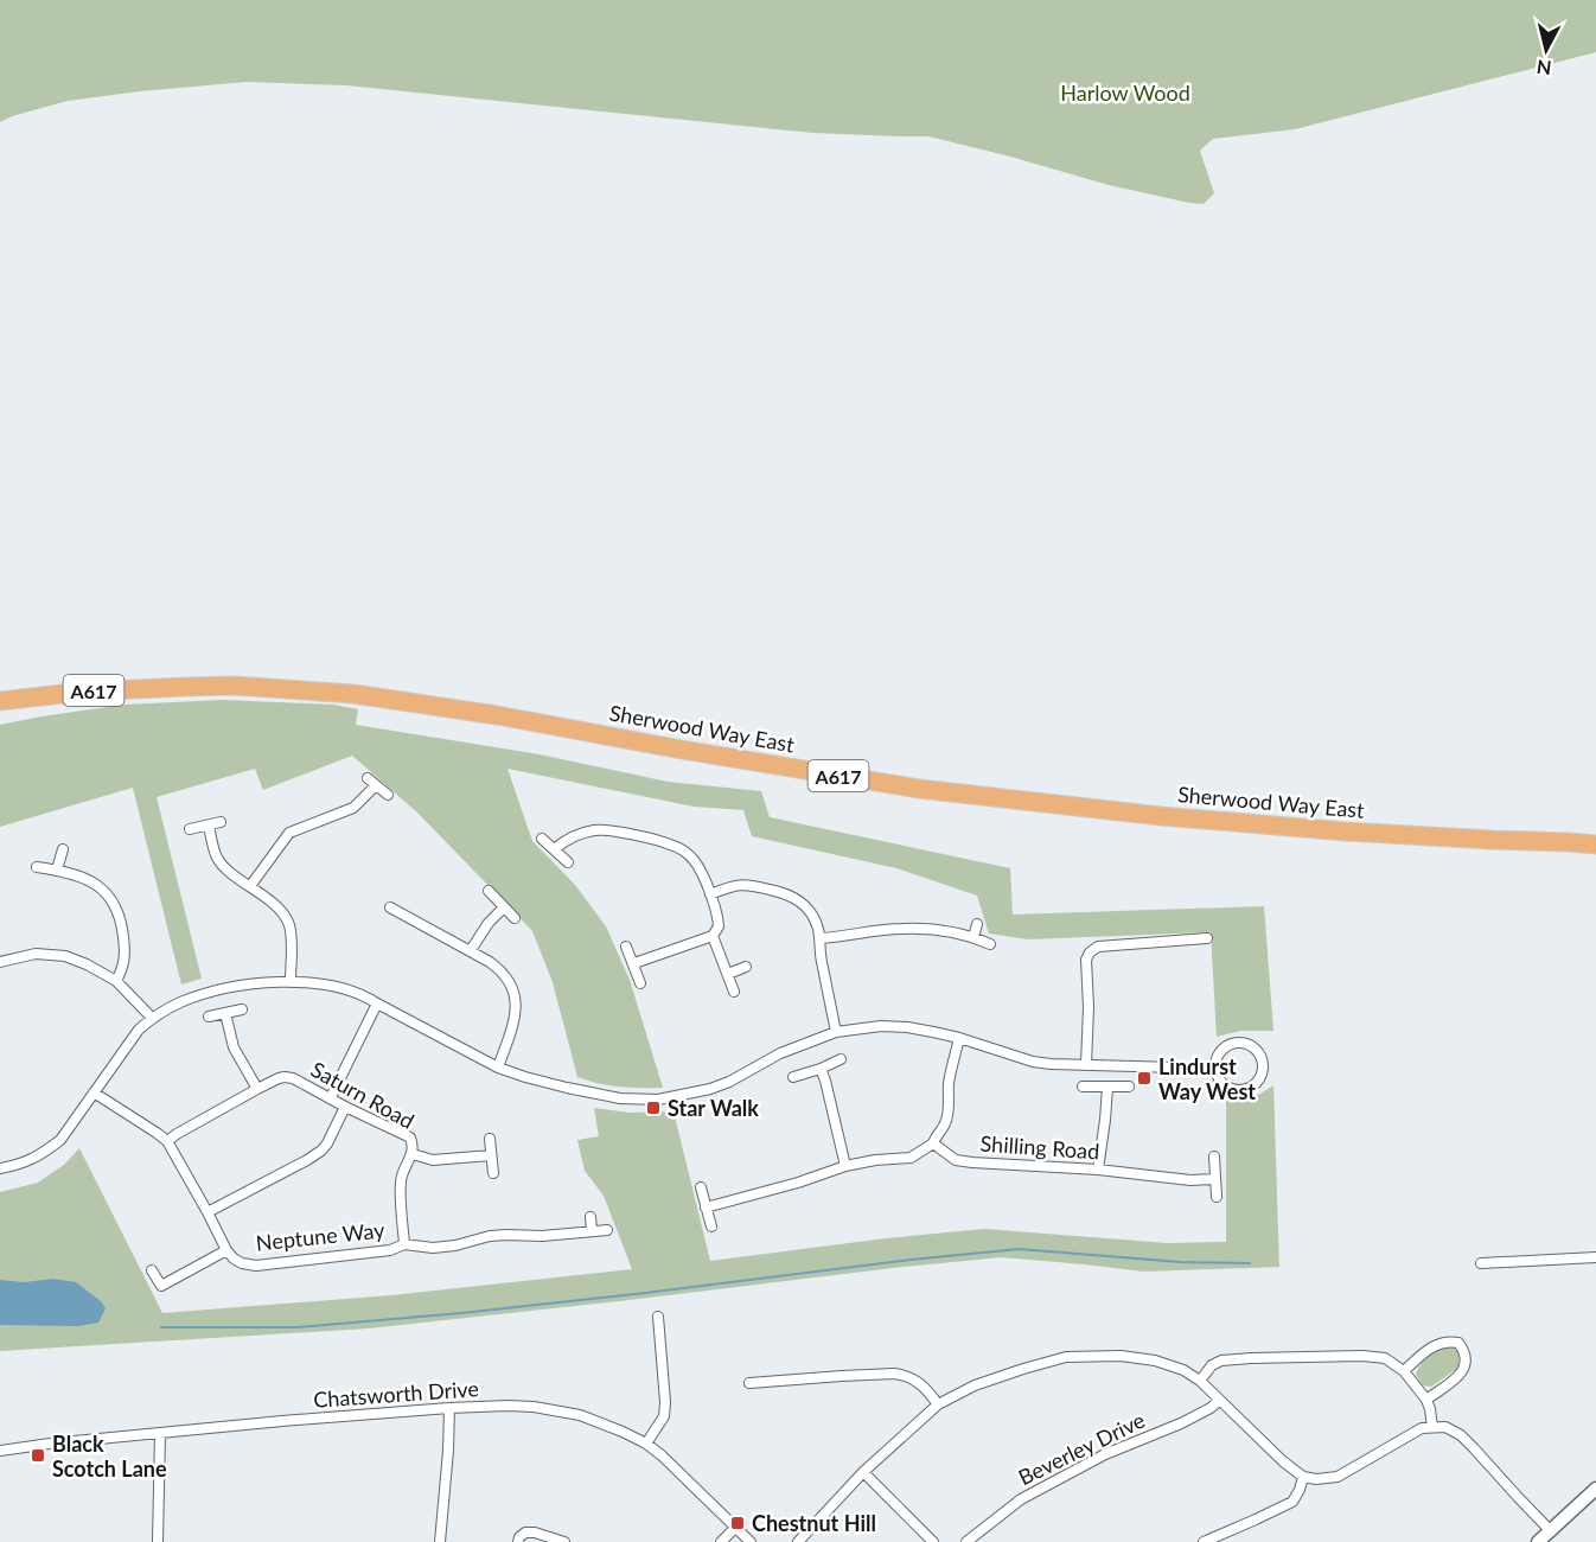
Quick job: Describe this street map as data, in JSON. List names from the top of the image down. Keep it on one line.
{"streets":{"highway":["A617","Sherwood Way East"],"street":["Saturn Road","Shilling Road","Neptune Way","Chatsworth Drive","Beverley Drive"]},"crossings":[["Saturn Road","Neptune Way"]],"parks":["Harlow Wood"],"places":{"transit":["Lindurst Way West","Star Walk","Black Scotch Lane","Chestnut Hill"]},"north":"bottom"}
